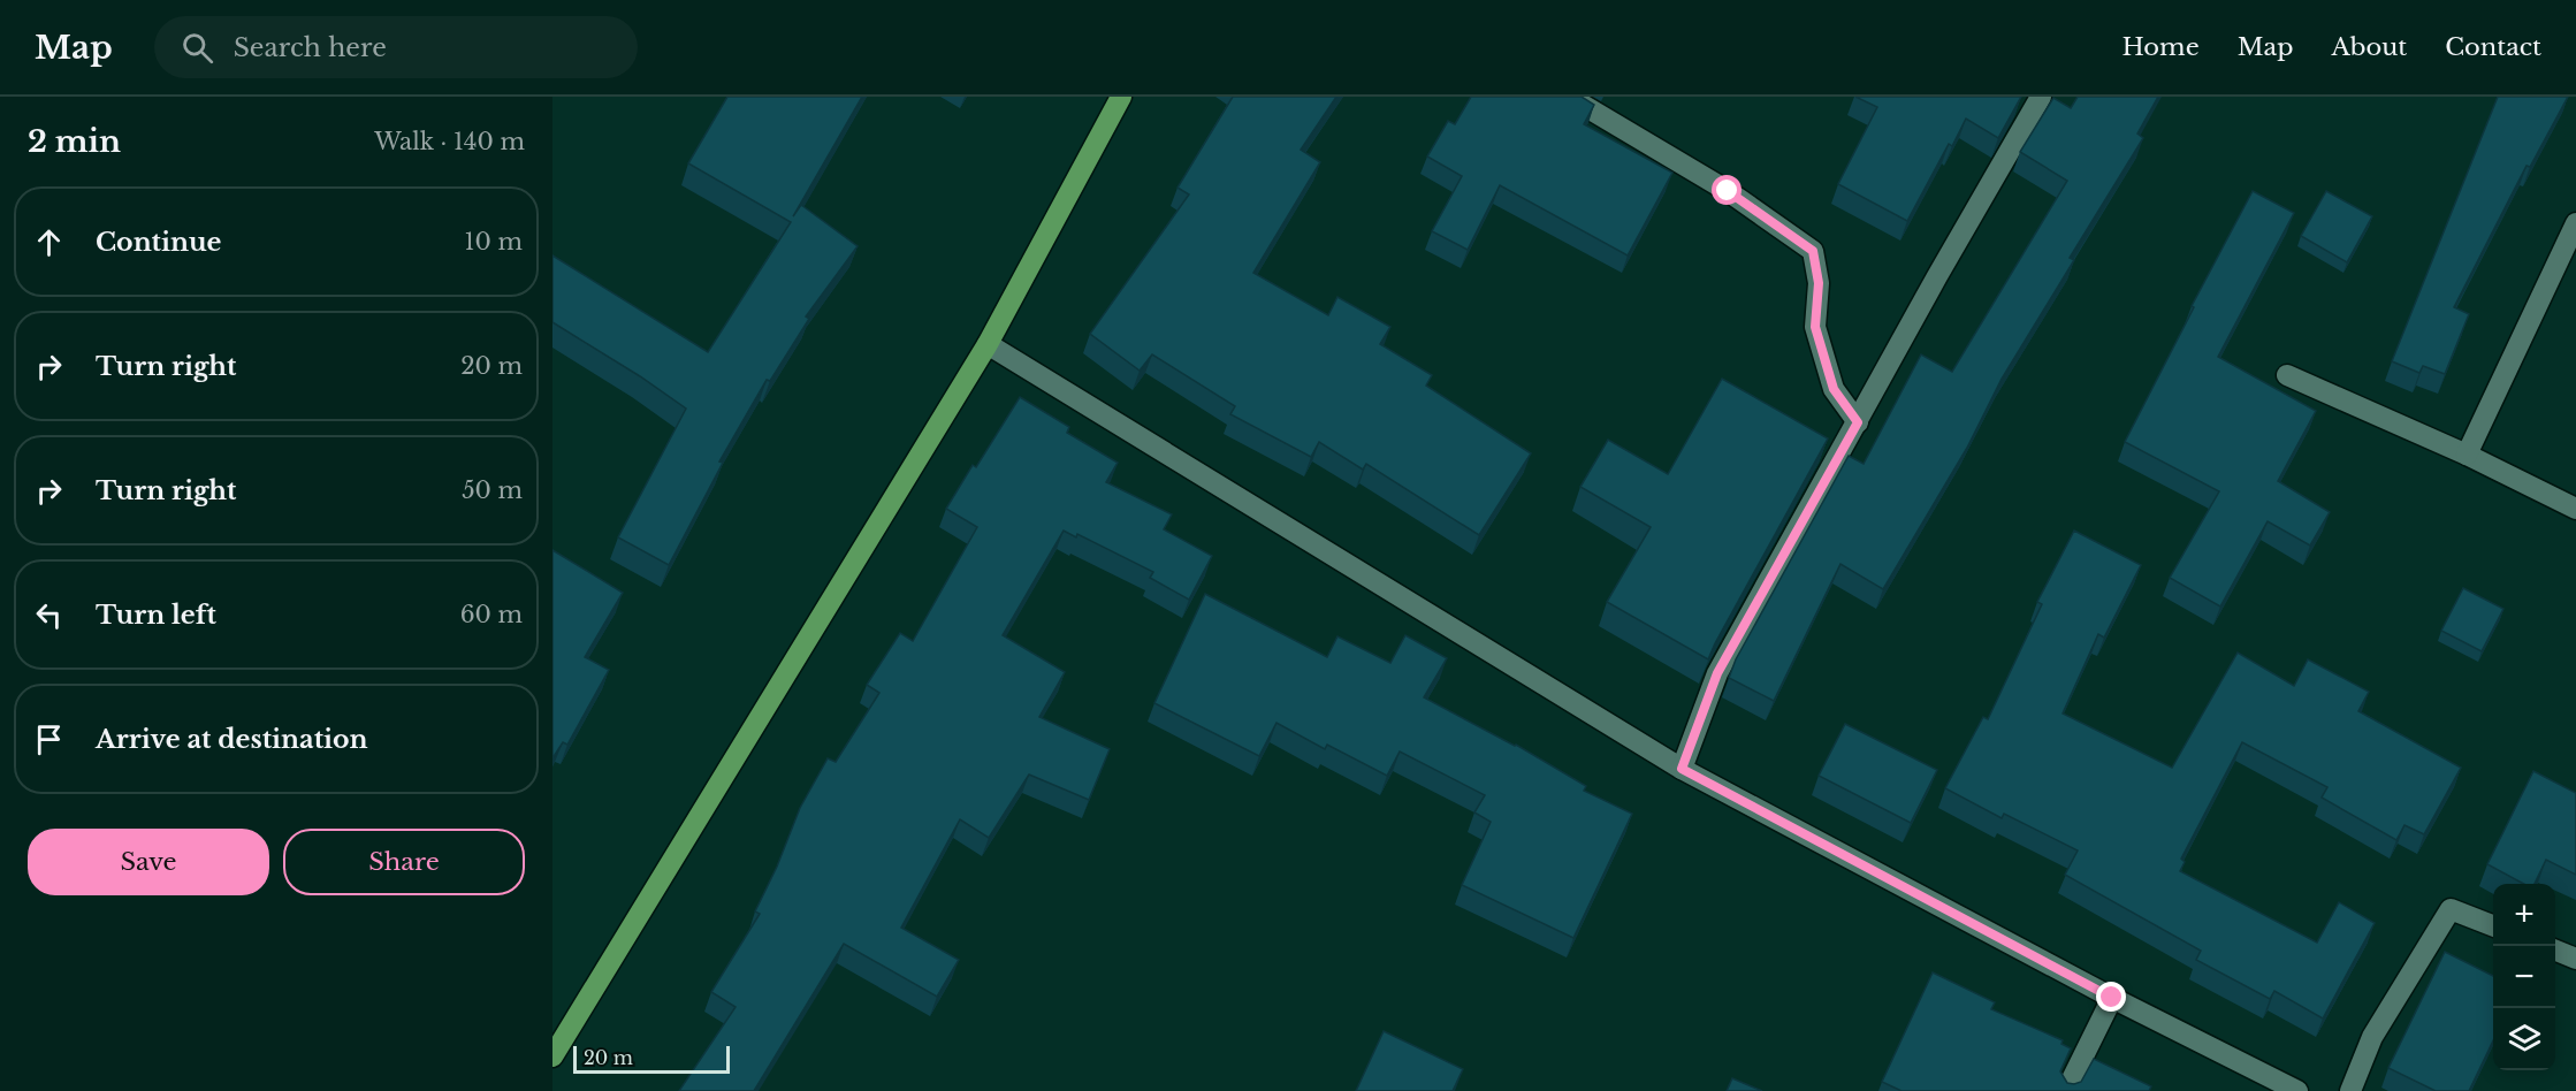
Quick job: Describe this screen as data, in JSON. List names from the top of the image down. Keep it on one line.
{"scale_bar":"20 m","page":{"header":"Map","search":"Search here","nav":["Home","Map","About","Contact"],"heading":["2 min","Walk · 140 m"],"list":[["Continue","10 m"],["Turn right","20 m"],["Turn right","50 m"],["Turn left","60 m"],"Arrive at destination"],"buttons":["Save","Share"],"map_buttons":["+","−"],"scale":"20 m"}}
